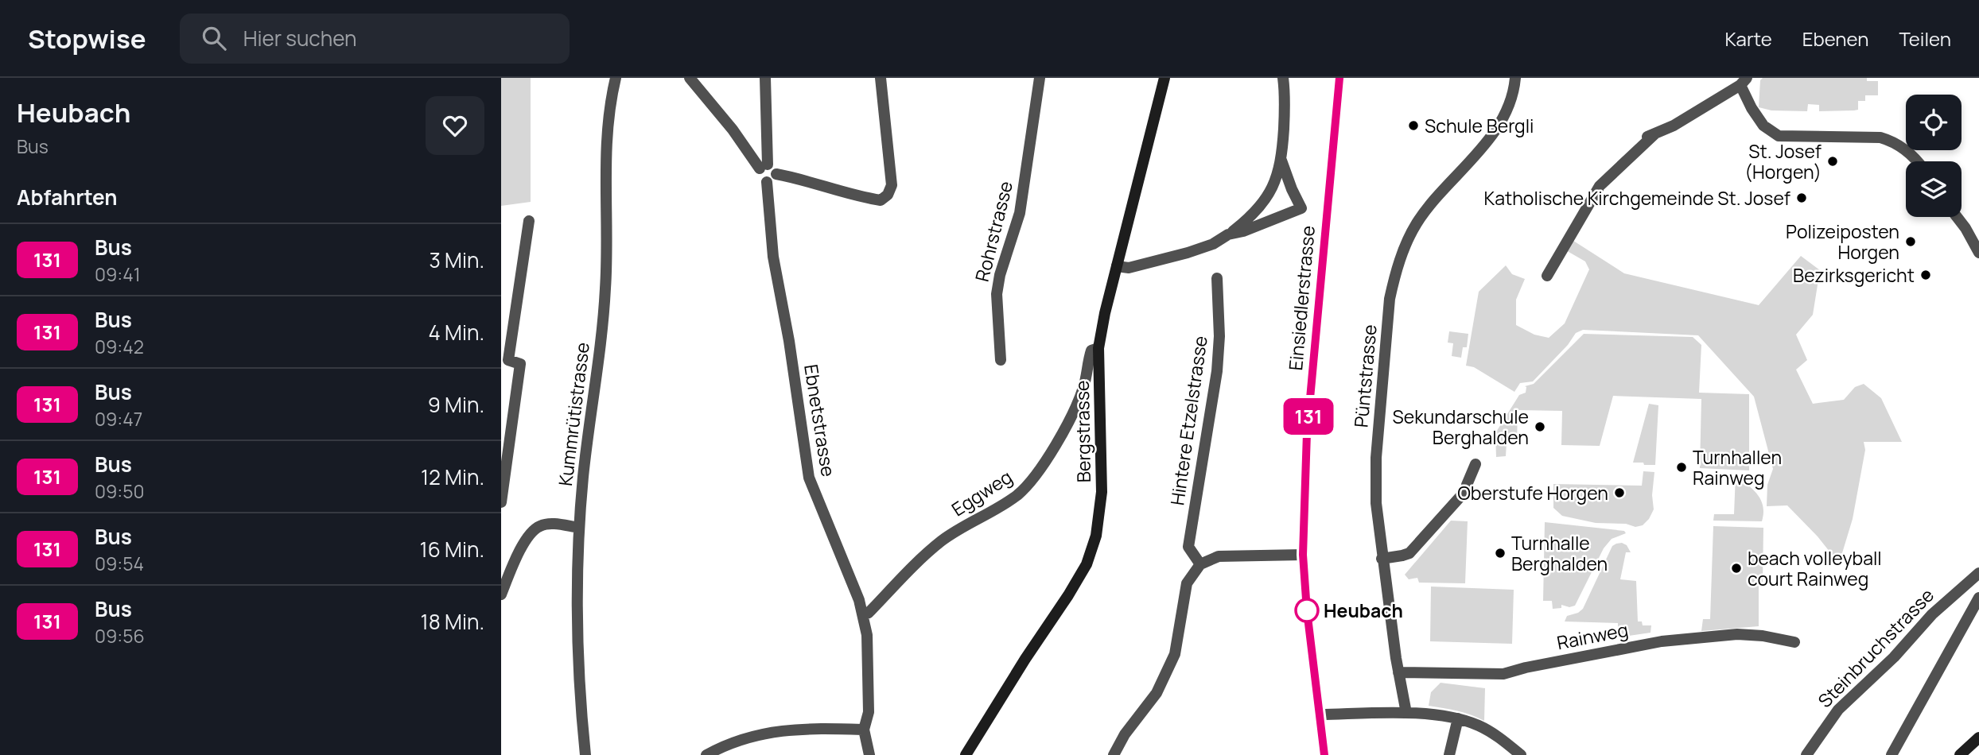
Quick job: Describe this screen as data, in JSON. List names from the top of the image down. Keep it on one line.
{"streets":{"street":["Rohrstrasse","Einsiedlerstrasse","Püntstrasse","Kummrütistrasse","Ebnetstrasse","Hintere Etzelstrasse","Bergstrasse","Eggweg","Rainweg","Steinbruchstrasse"]},"crossings":[["Püntstrasse","Rainweg"],["Ebnetstrasse","Eggweg"],["Bergstrasse","Eggweg"]],"places":["Schule Bergli","St. Josef (Horgen)","Katholische Kirchgemeinde St. Josef","Polizeiposten Horgen","Bezirksgericht","Sekundarschule Berghalden","Turnhallen Rainweg","Oberstufe Horgen","Turnhalle Berghalden","beach volleyball court Rainweg","Heubach"],"lines":["bus line 131"],"page":{"header":"Stopwise","search":"Hier suchen","nav":["Karte","Ebenen","Teilen"],"heading":[["Heubach","Bus"],"Abfahrten"],"on_map":"131","list":[{"mark":"131","name":"Bus","note":"09:41","value":"3 Min."},{"mark":"131","name":"Bus","note":"09:42","value":"4 Min."},{"mark":"131","name":"Bus","note":"09:47","value":"9 Min."},{"mark":"131","name":"Bus","note":"09:50","value":"12 Min."},{"mark":"131","name":"Bus","note":"09:54","value":"16 Min."},{"mark":"131","name":"Bus","note":"09:56","value":"18 Min."}]}}
